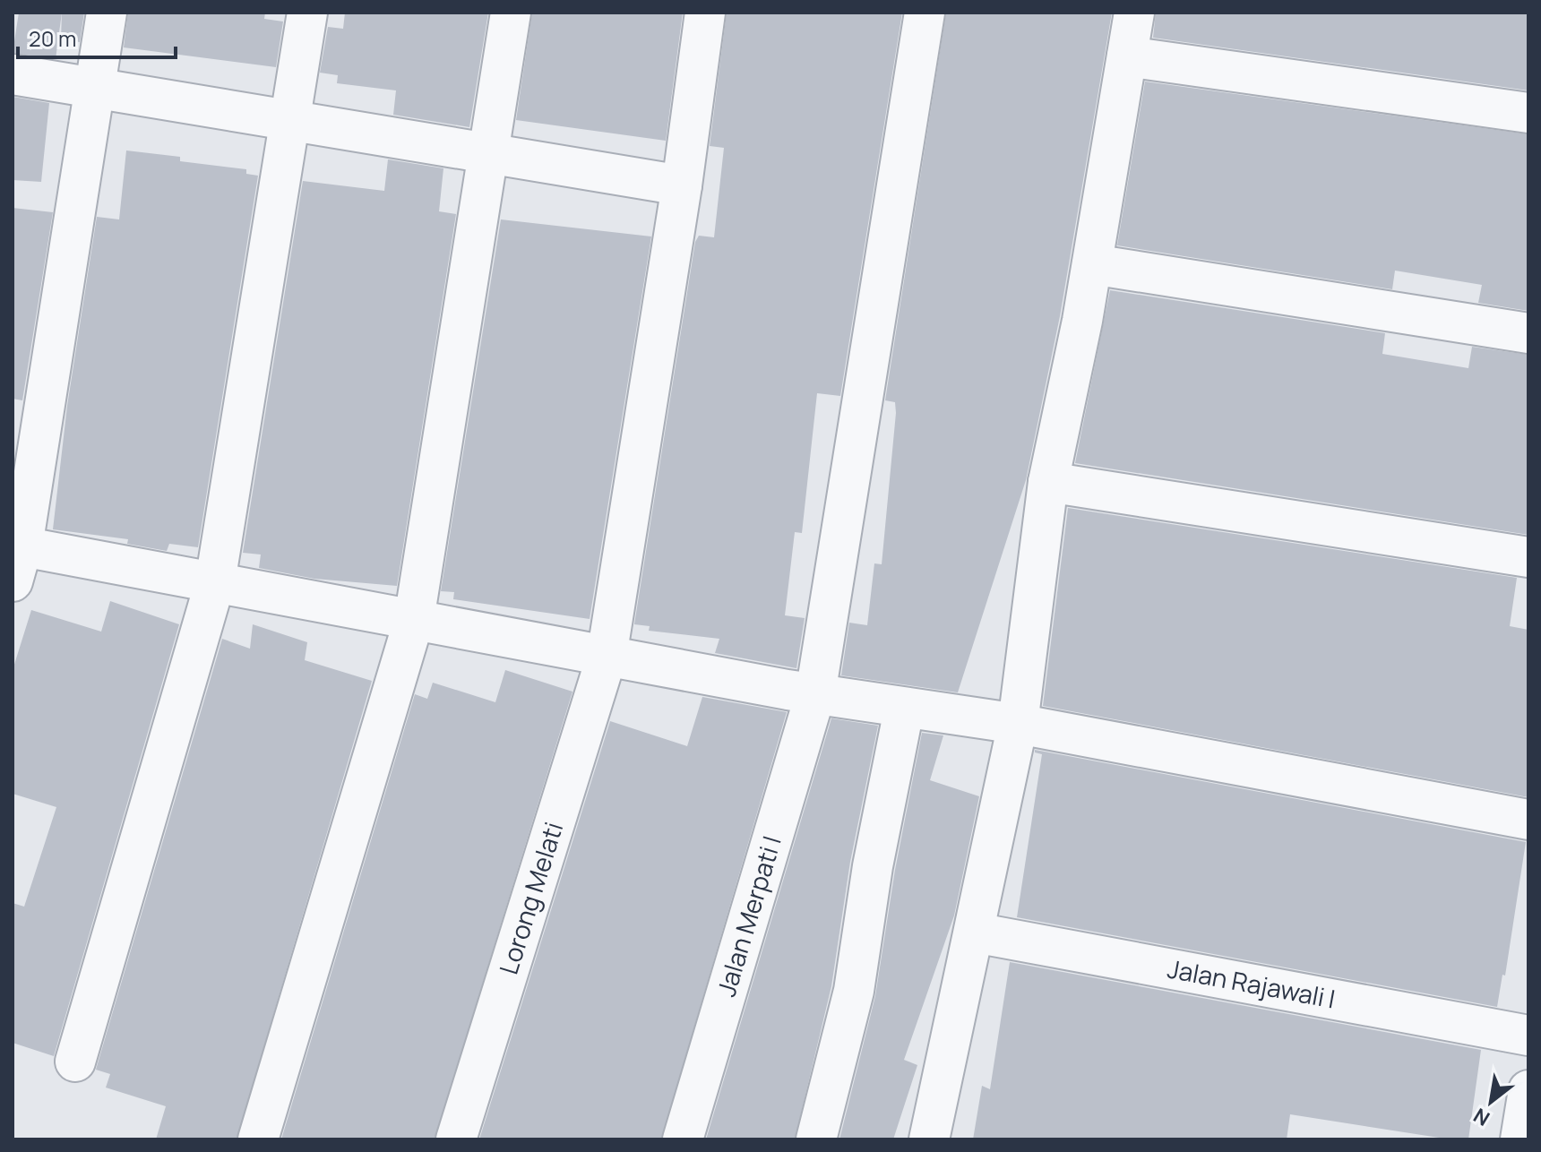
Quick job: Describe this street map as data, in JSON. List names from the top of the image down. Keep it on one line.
{"streets":{"street":["Lorong Melati","Jalan Merpati I","Jalan Rajawali I"]},"scale_bar":"20 m","north":"bottom left"}
